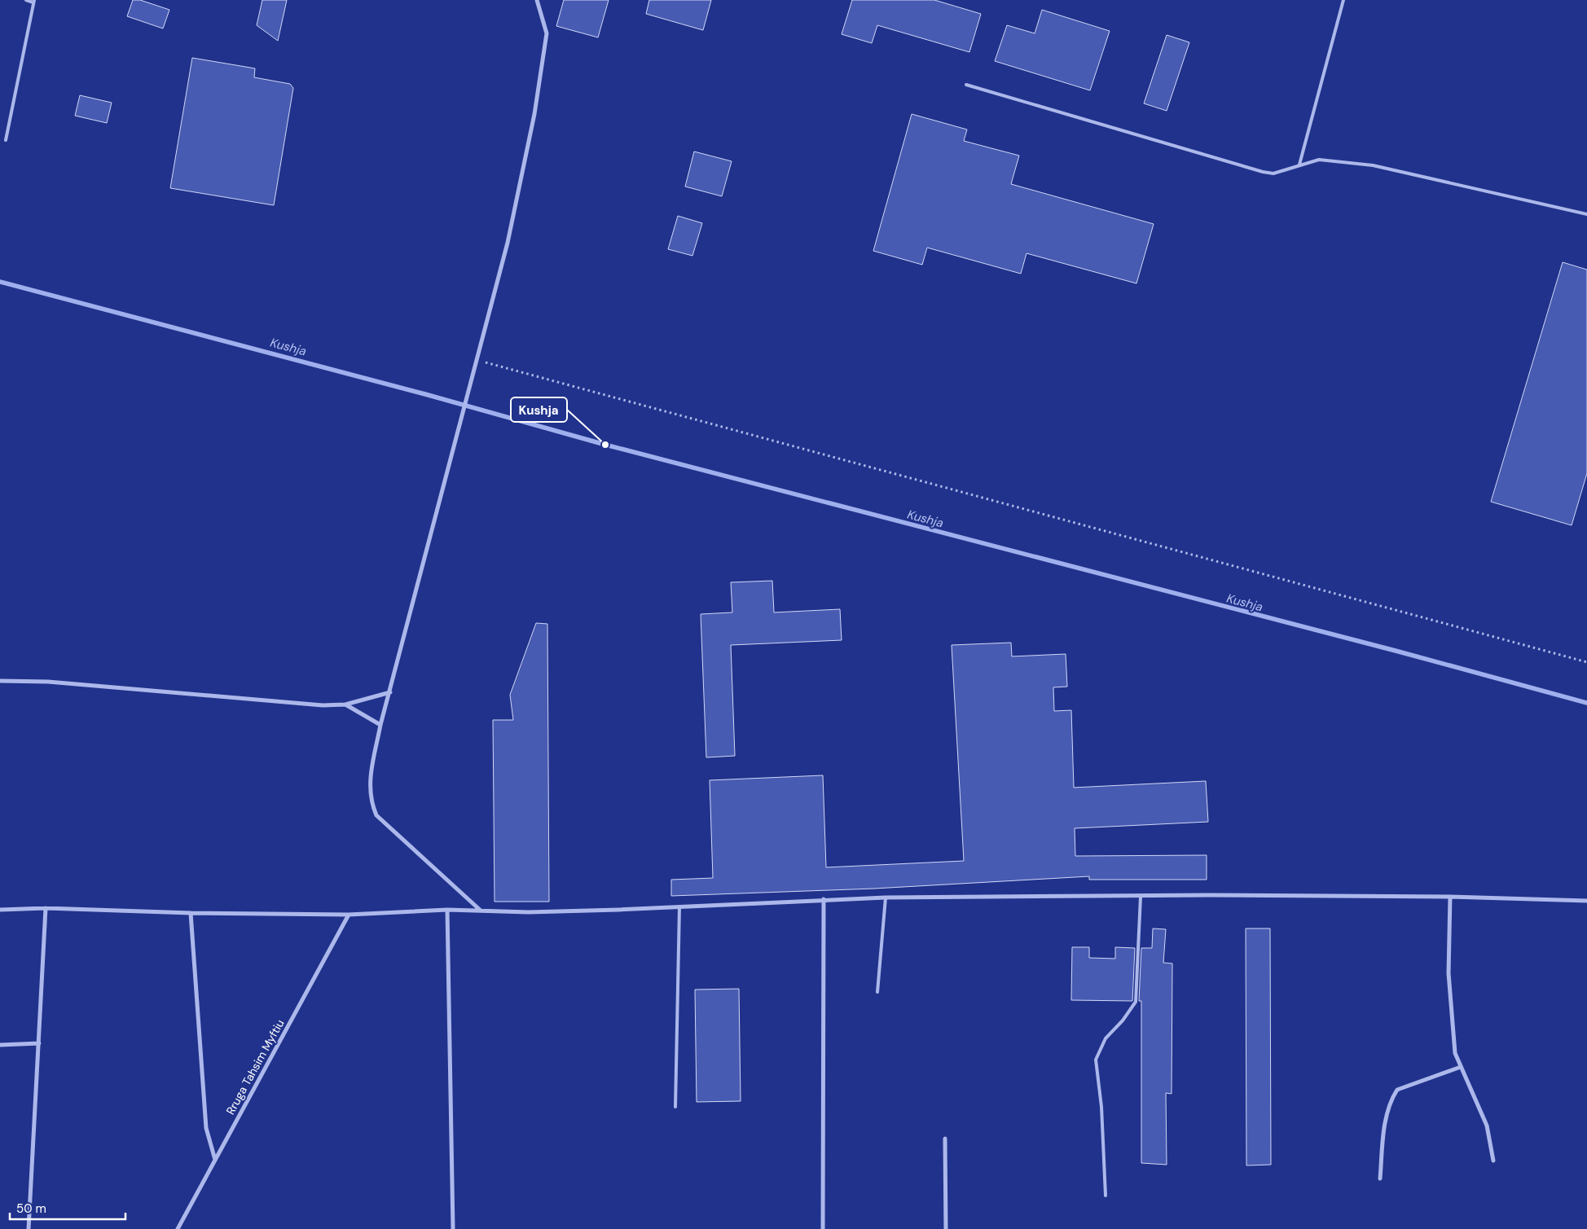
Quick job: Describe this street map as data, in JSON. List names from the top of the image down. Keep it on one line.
{"streets":{"street":["Rruga Tahsim Myftiu"]},"water":["Kushja"],"places":["Kushja"],"scale_bar":"50 m"}
